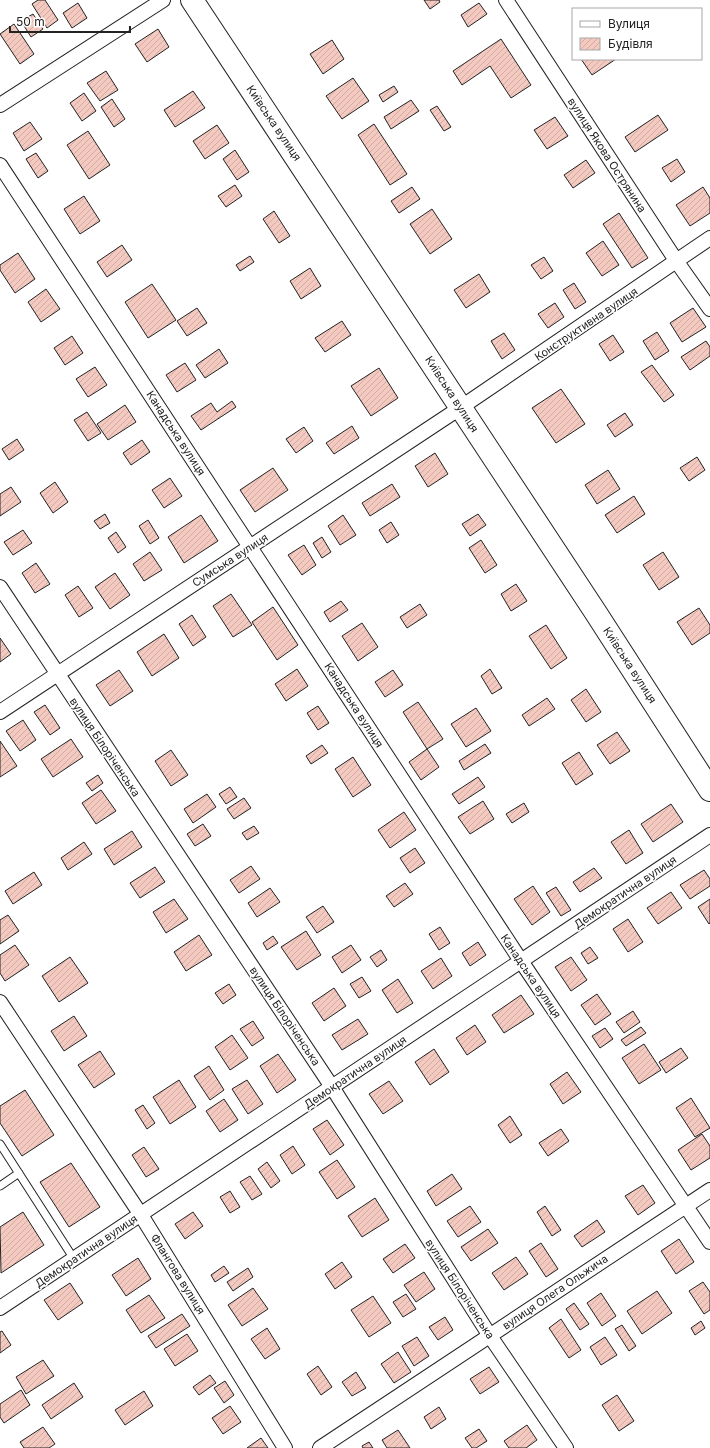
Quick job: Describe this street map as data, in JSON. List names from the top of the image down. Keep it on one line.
{"streets":{"highway":["Київська вулиця"],"street":["вулиця Якова Острянина","Конструктивна вулиця","Канадська вулиця","Сумська вулиця","вулиця Білоріченська","Демократична вулиця","Флангова вулиця","вулиця Олега Ольжича"]},"crossings":[["Київська вулиця","Конструктивна вулиця"],["Київська вулиця","Сумська вулиця"],["вулиця Якова Острянина","Конструктивна вулиця"],["Конструктивна вулиця","Сумська вулиця"],["Канадська вулиця","Сумська вулиця"],["Канадська вулиця","Демократична вулиця"],["Канадська вулиця","вулиця Олега Ольжича"],["Сумська вулиця","вулиця Білоріченська"],["вулиця Білоріченська","Демократична вулиця"],["вулиця Білоріченська","вулиця Олега Ольжича"],["Демократична вулиця","Флангова вулиця"]],"legend":["Вулиця","Будівля"],"scale_bar":"50 m"}
